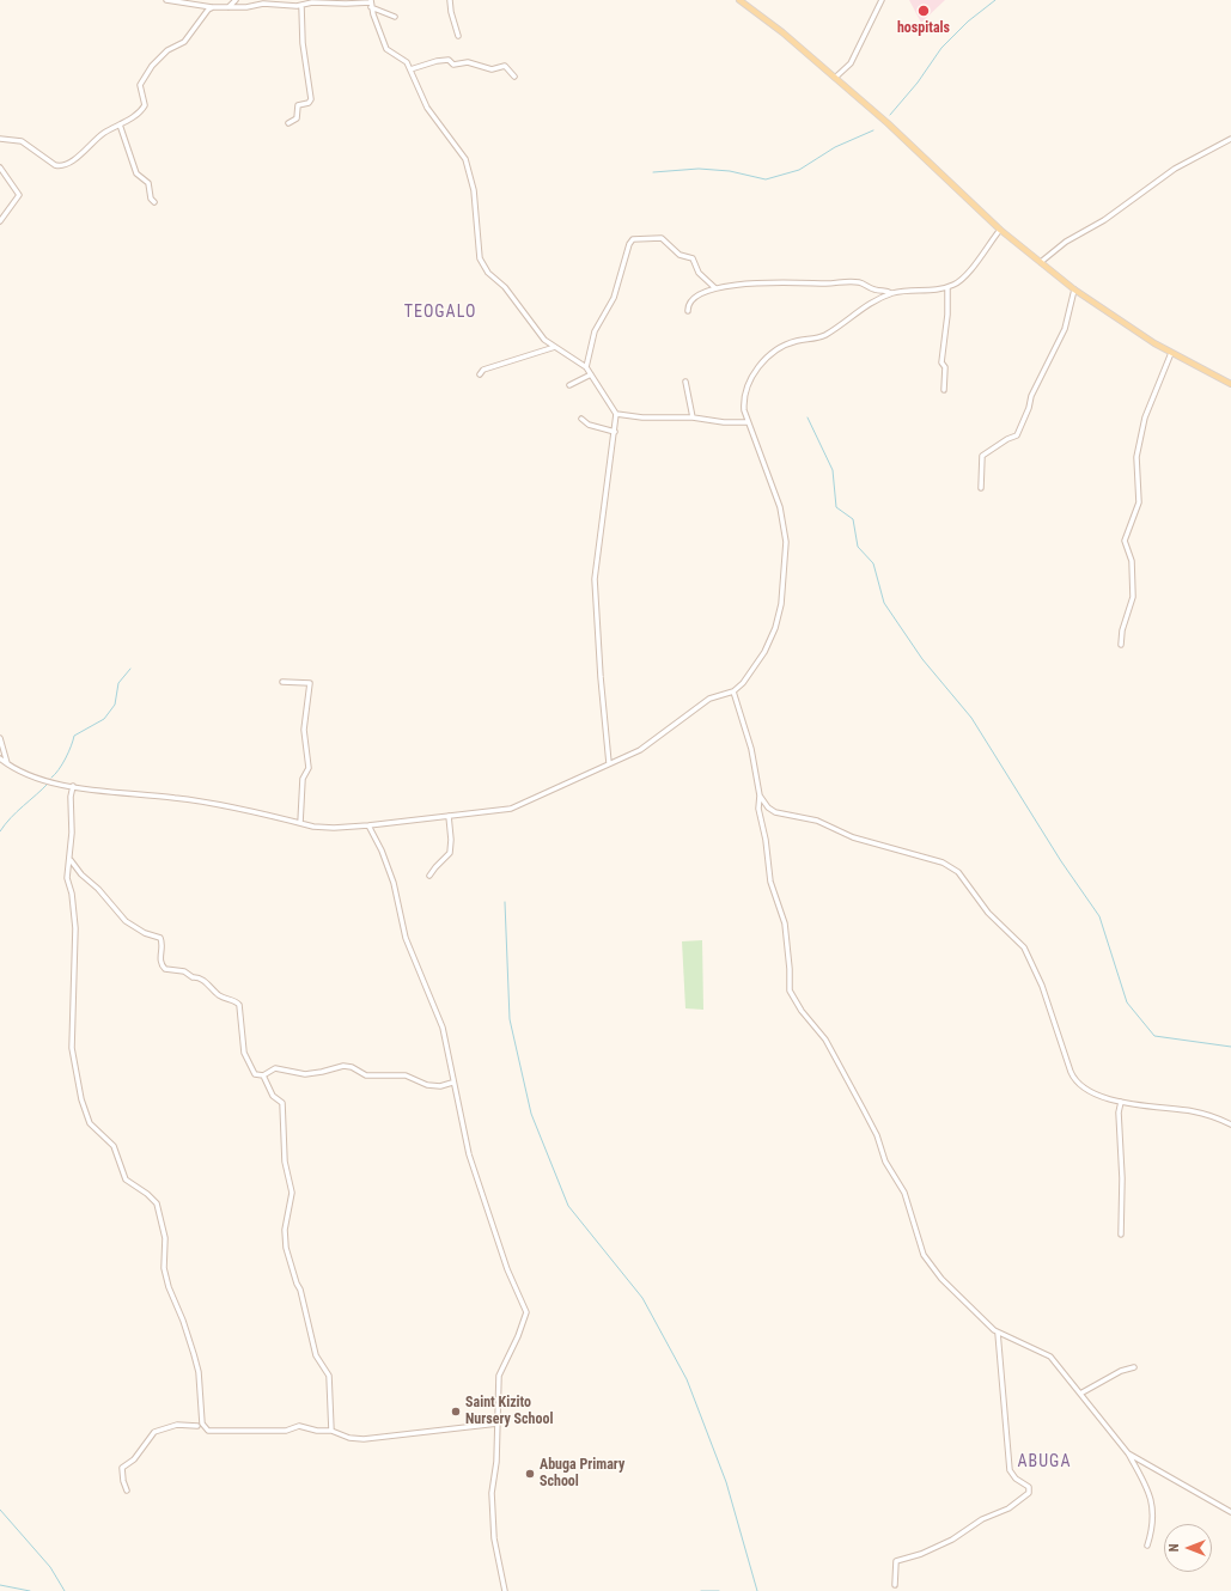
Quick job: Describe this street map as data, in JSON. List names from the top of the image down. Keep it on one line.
{"districts":["TEOGALO","ABUGA"],"places":["hospitals","Saint Kizito Nursery School","Abuga Primary School"],"north":"left"}
